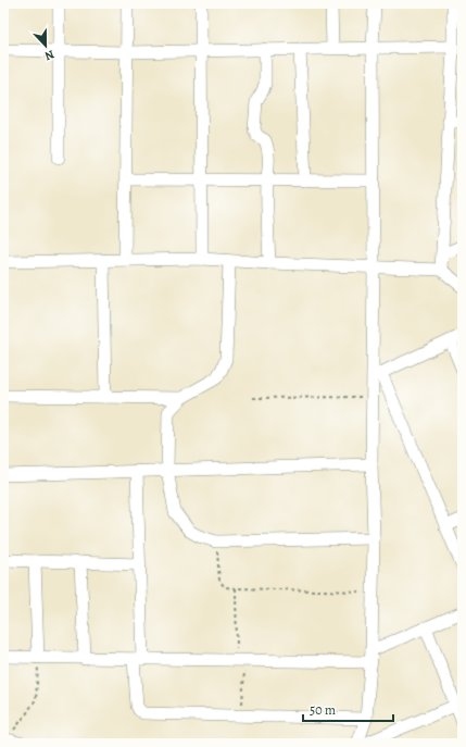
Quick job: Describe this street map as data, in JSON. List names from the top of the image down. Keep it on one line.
{"scale_bar":"50 m","north":"bottom"}
